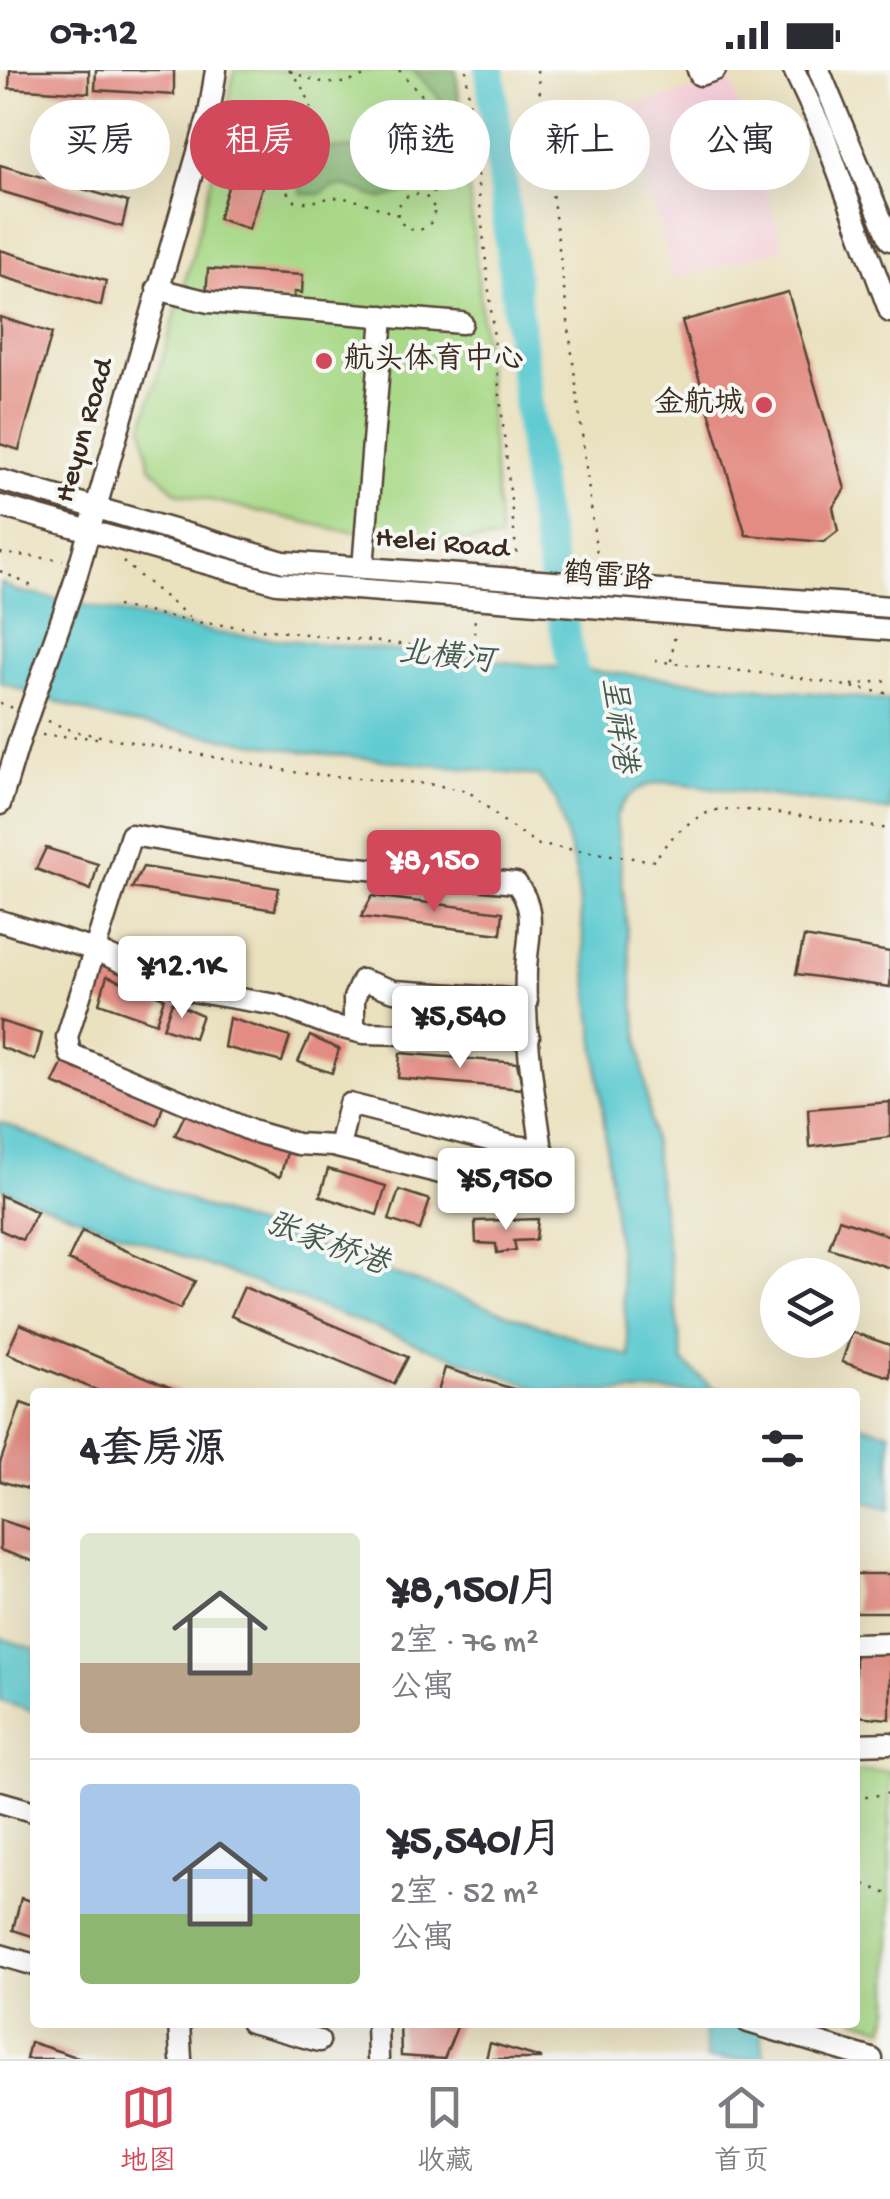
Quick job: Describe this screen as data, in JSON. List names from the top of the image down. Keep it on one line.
{"streets":{"street":["Heyun Road","Helei Road","鹤雷路"]},"crossings":[["Heyun Road","Helei Road"],["Heyun Road","鹤雷路"],["Helei Road","鹤雷路"]],"water":["北横河","呈祥港","张家桥港"],"places":["航头体育中心","金航城"],"page":{"status":"07:12","chip":["买房","租房","筛选","新上","公寓"],"price":["¥8,150","¥12.1K","¥5,540","¥5,950"],"heading":"4套房源","list":[{"name":"¥8,150/月","note":"2室 · 76 m² · 公寓"},{"name":"¥5,540/月","note":"2室 · 52 m² · 公寓"}],"tabs":["地图","收藏","首页"]}}
